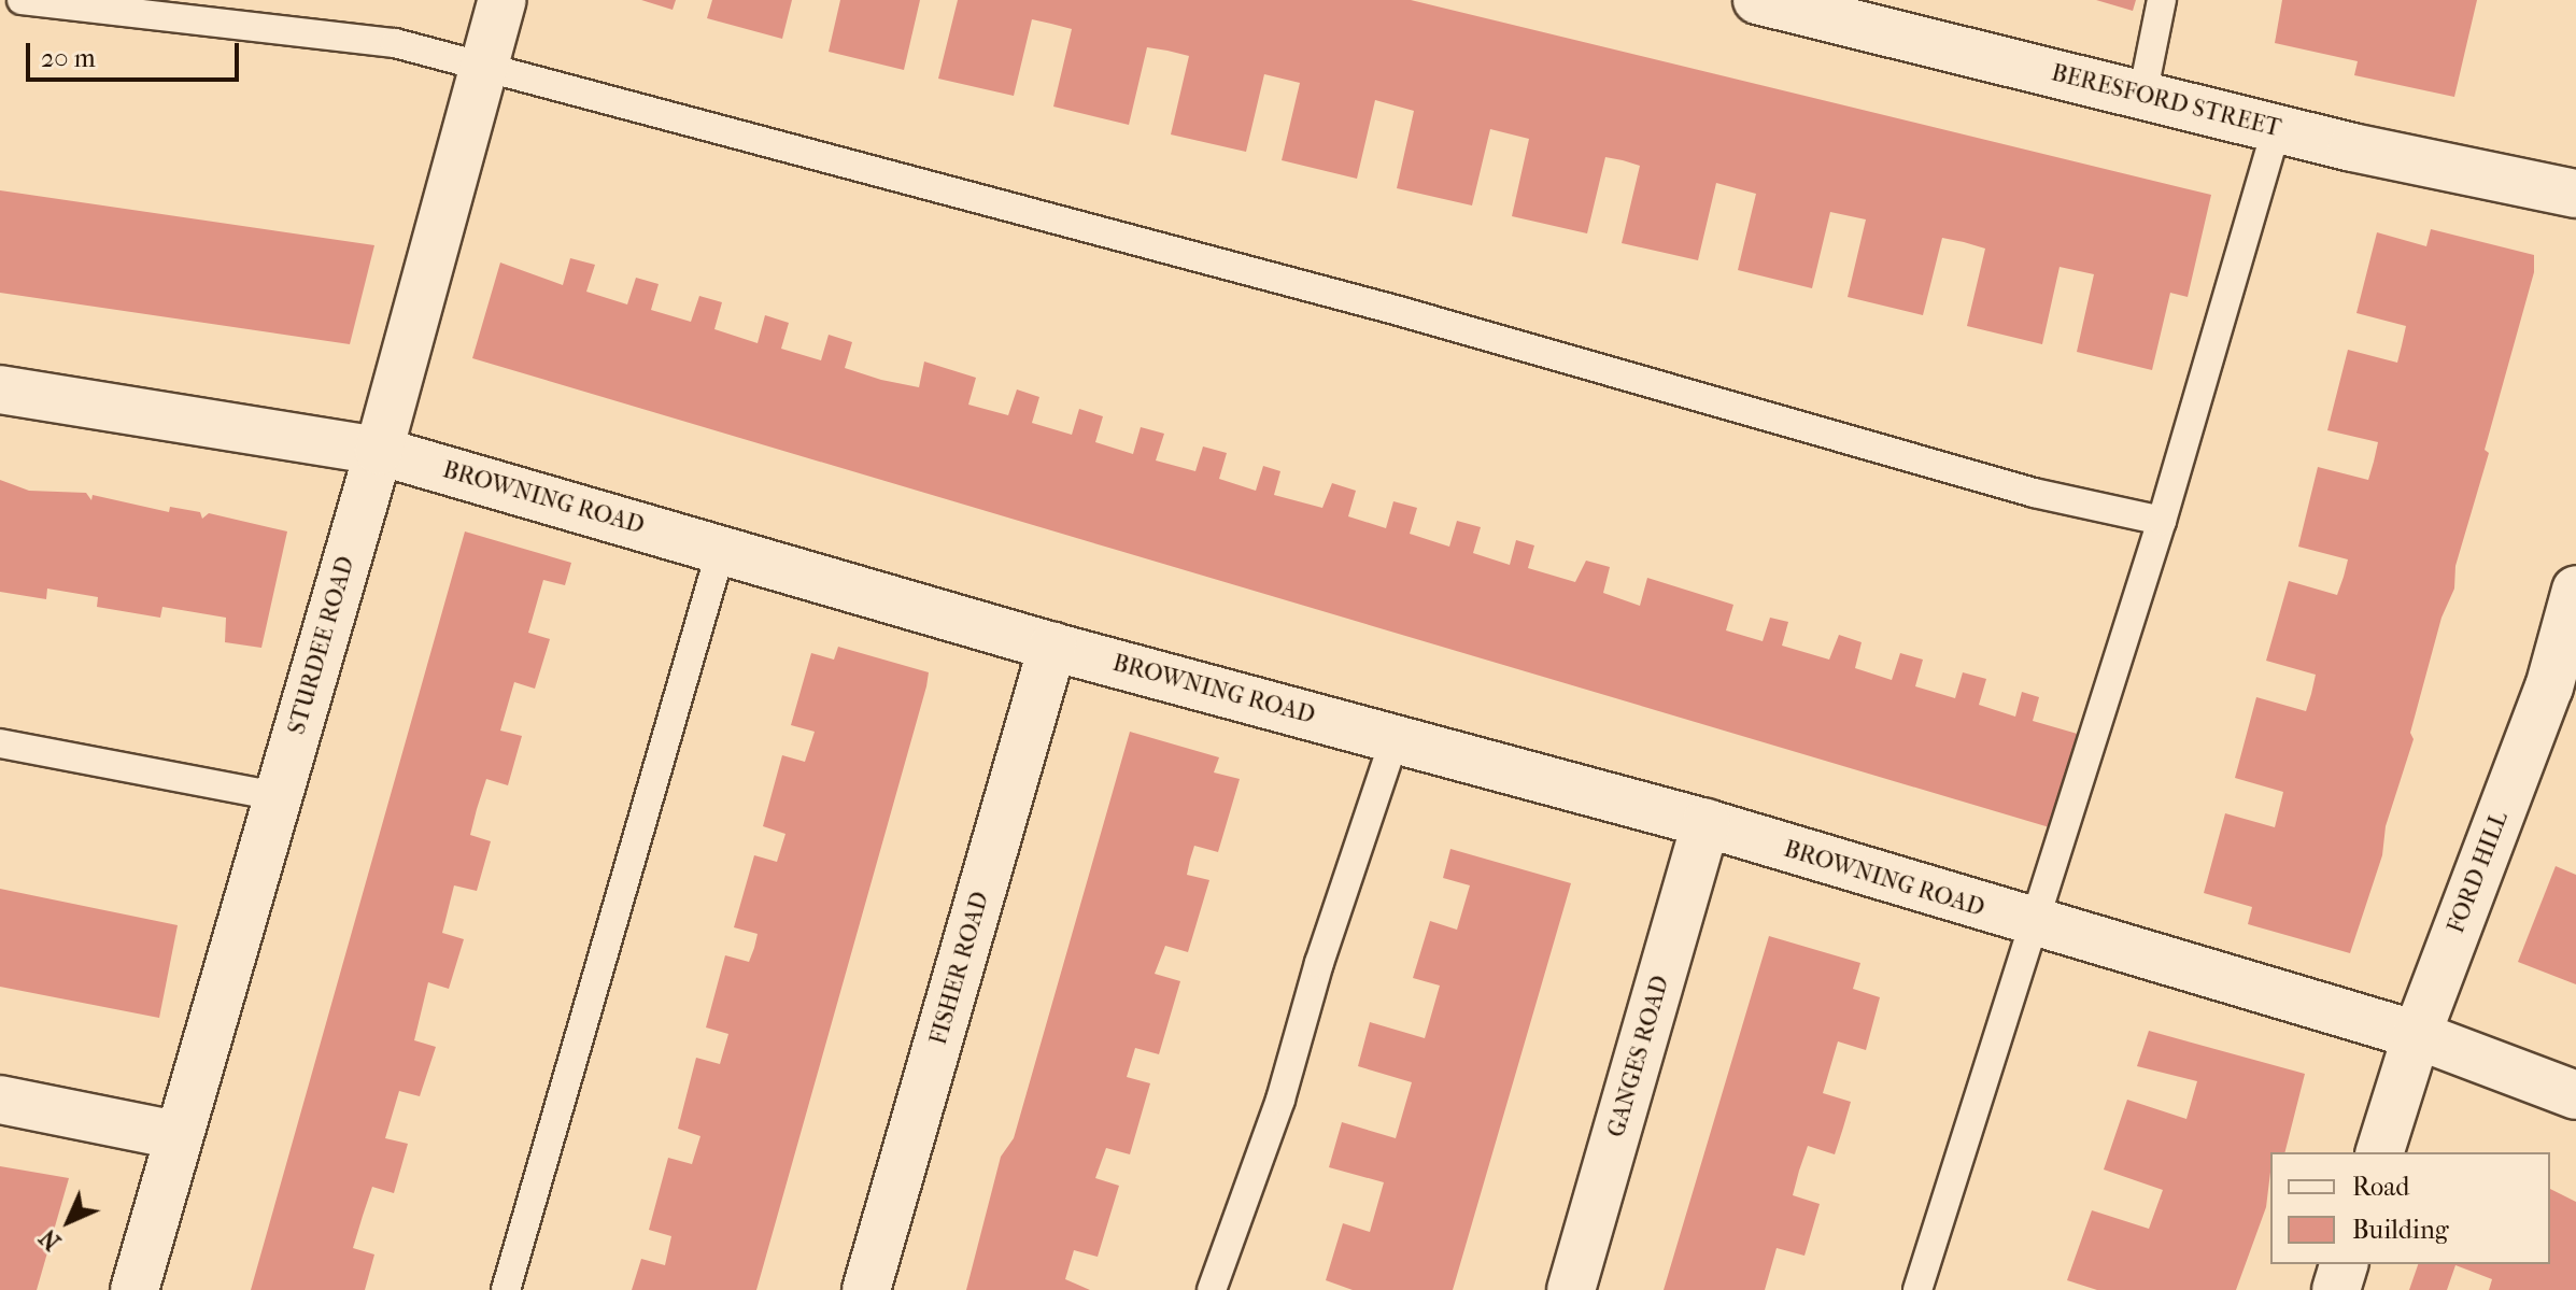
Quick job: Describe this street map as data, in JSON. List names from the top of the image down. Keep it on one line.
{"streets":{"street":["BERESFORD STREET","BROWNING ROAD","STURDEE ROAD","FORD HILL","FISHER ROAD","GANGES ROAD"]},"crossings":[["BROWNING ROAD","STURDEE ROAD"],["BROWNING ROAD","FORD HILL"],["BROWNING ROAD","FISHER ROAD"],["BROWNING ROAD","GANGES ROAD"]],"legend":["Road","Building"],"scale_bar":"20 m","north":"bottom left"}
